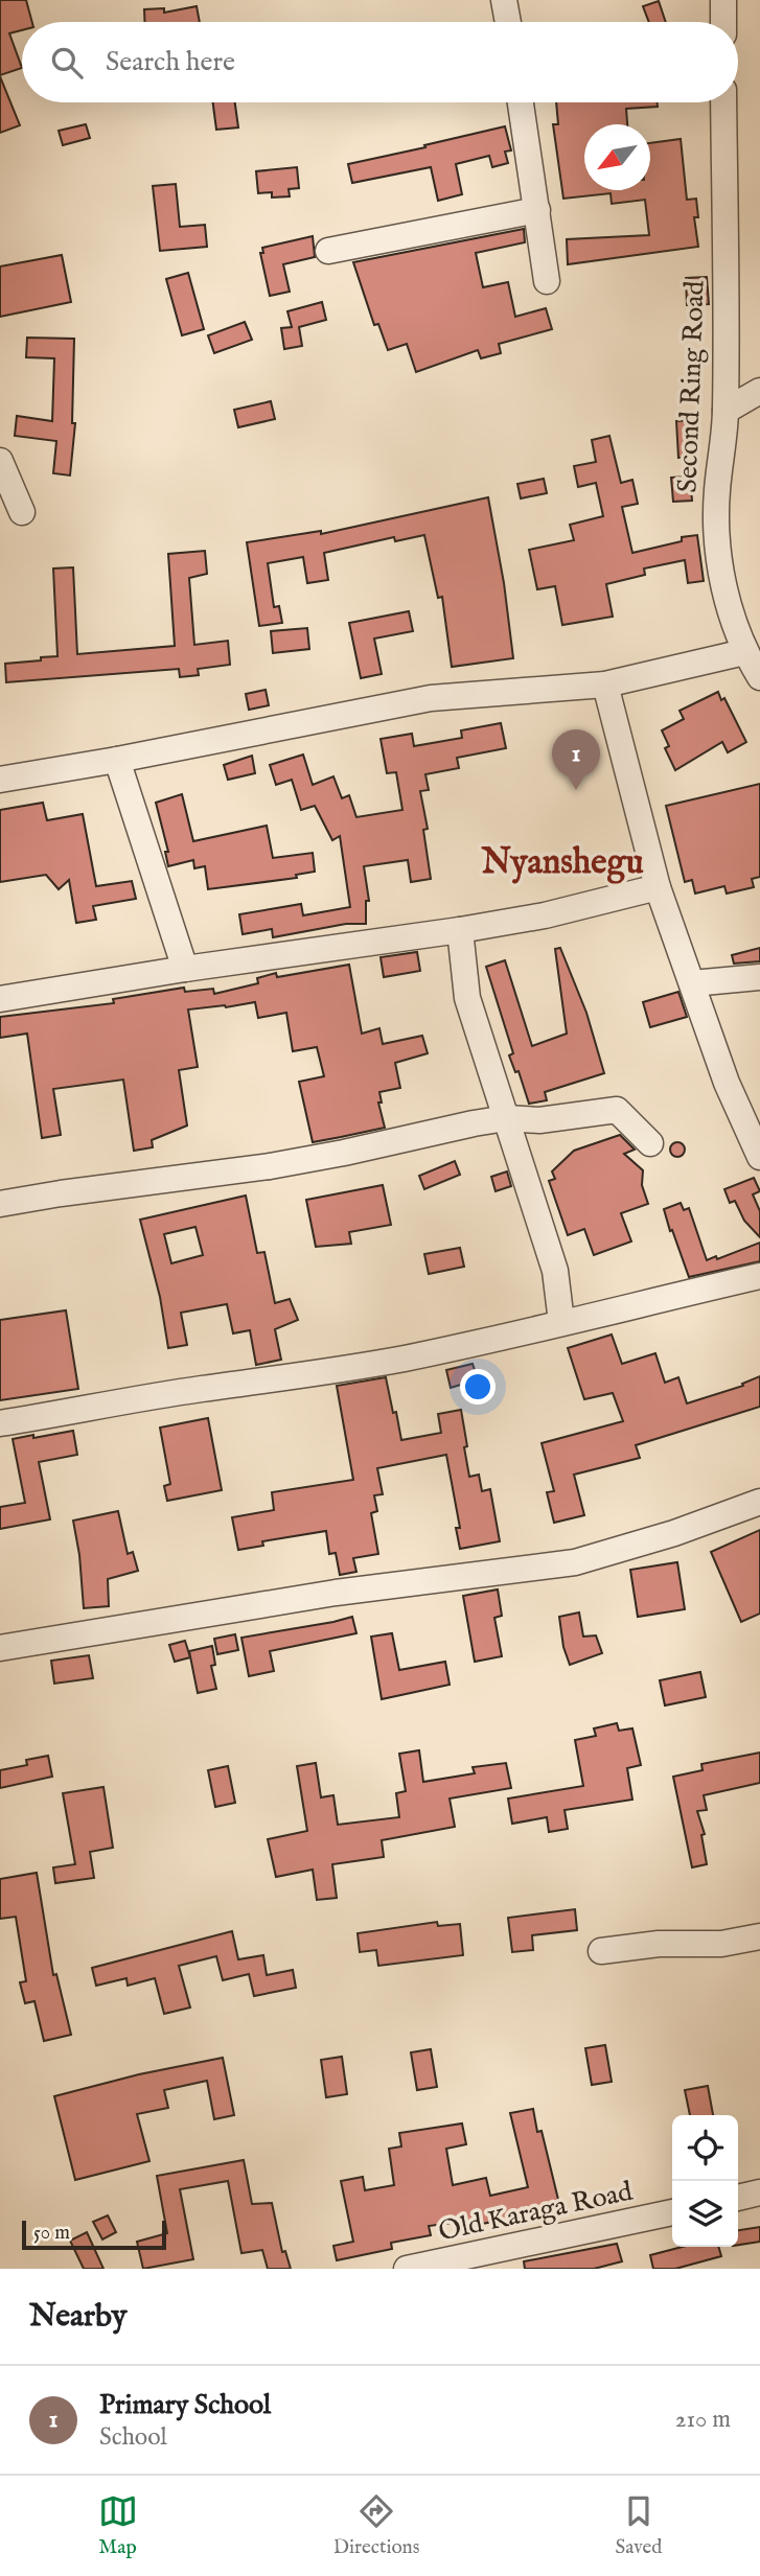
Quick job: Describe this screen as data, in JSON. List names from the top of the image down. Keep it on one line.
{"streets":{"street":["Second Ring Road","Old Karaga Road"]},"districts":["Nyanshegu"],"scale_bar":"50 m","north":"bottom left","page":{"search":"Search here","pins":"1","scale":"50 m","heading":"Nearby","list":[{"mark":"1","name":"Primary School","note":"School","value":"210 m"}],"nav":["Map","Directions","Saved"]}}
